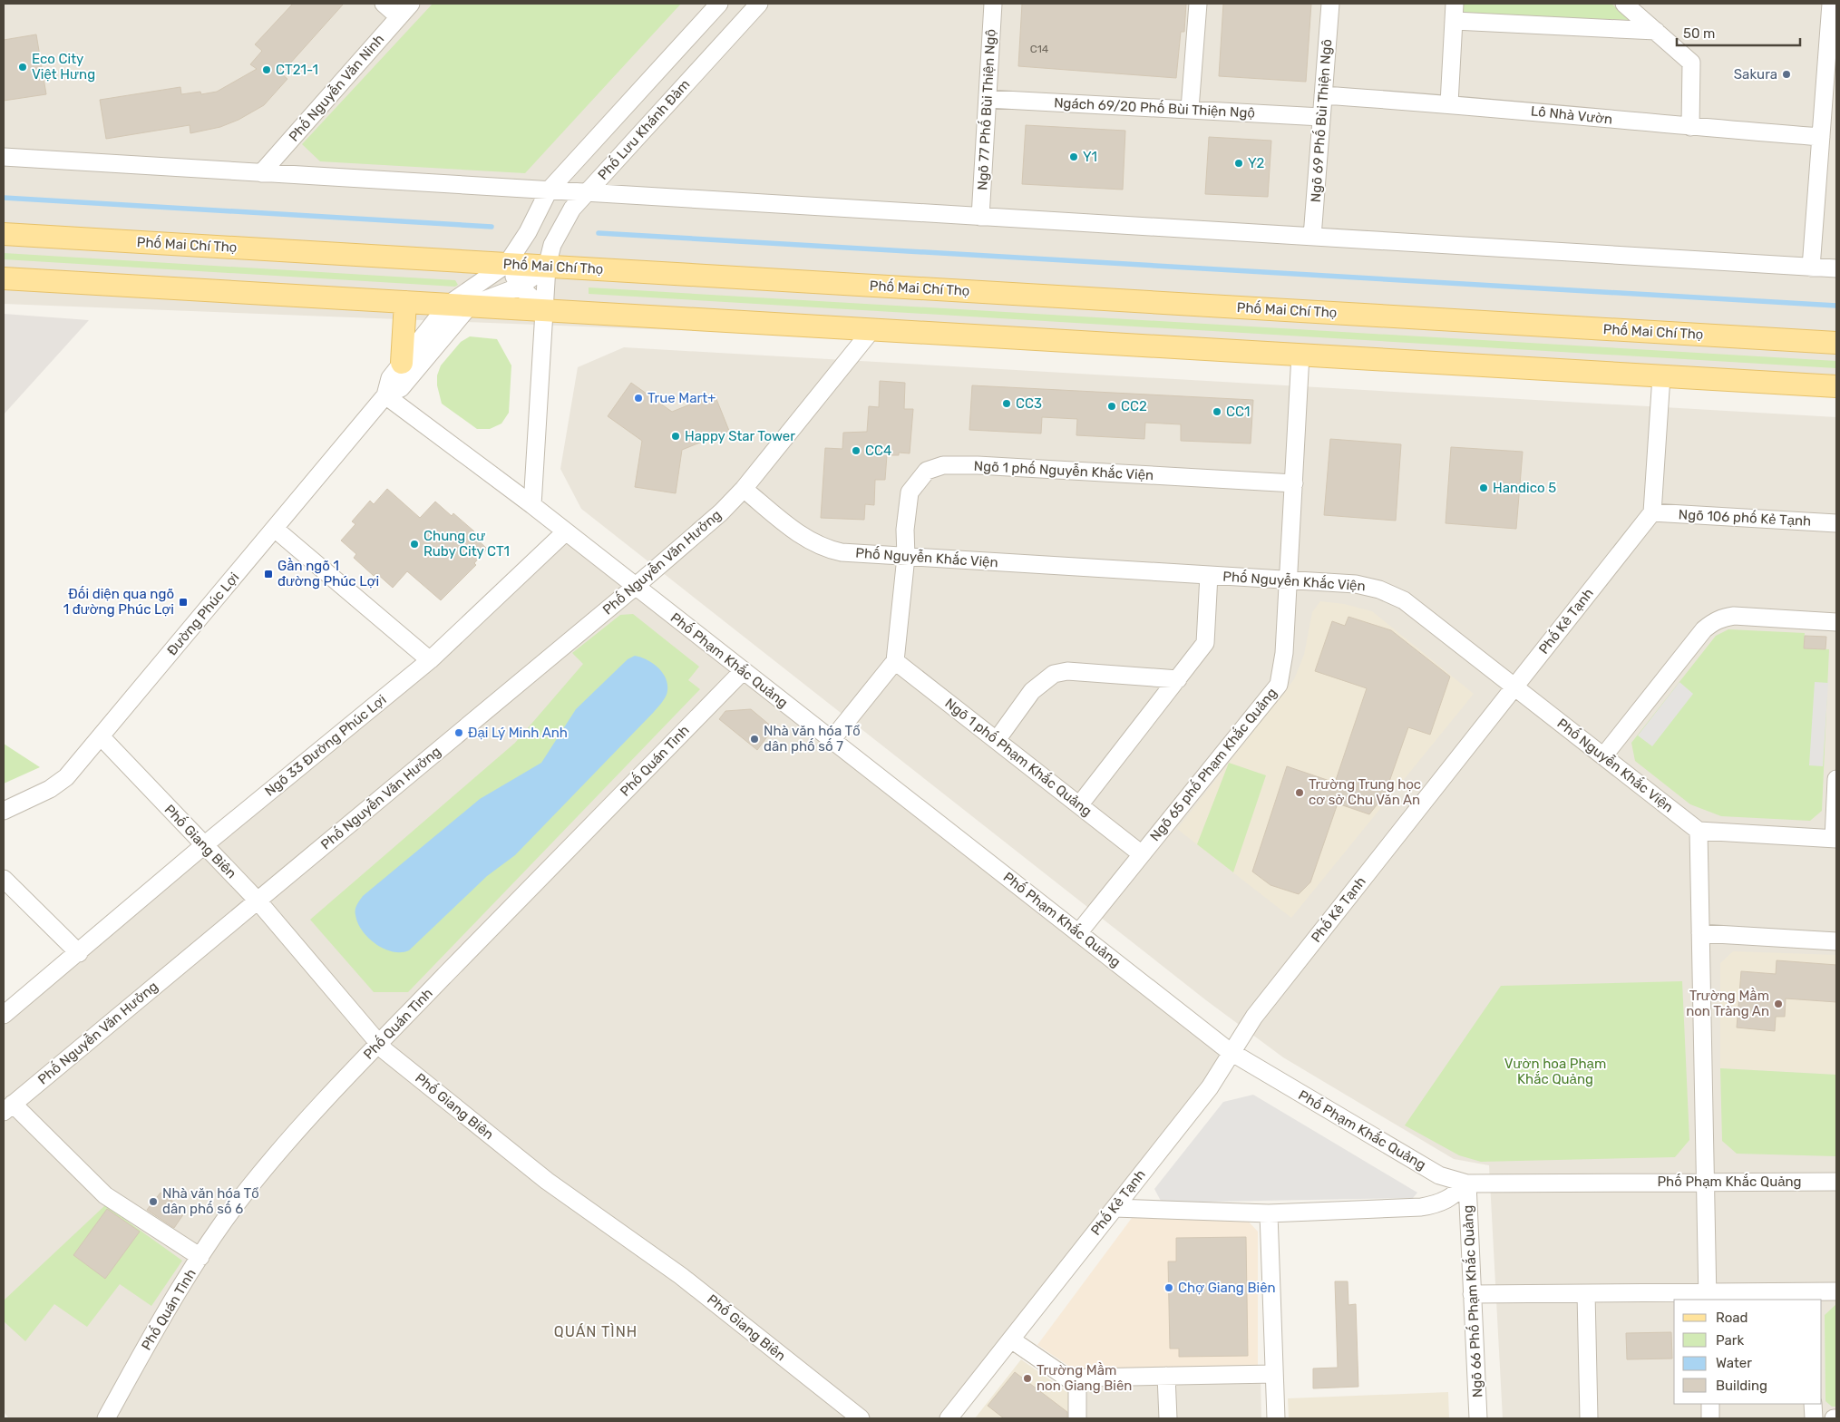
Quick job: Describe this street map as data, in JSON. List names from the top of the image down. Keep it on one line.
{"streets":{"main road":["Phố Mai Chí Thọ"],"street":["Phố Nguyễn Văn Ninh","Ngách 69/20 Phố Bùi Thiện Ngộ","Ngõ 77 Phố Bùi Thiện Ngộ","Lô Nhà Vườn","Ngõ 69 Phố Bùi Thiện Ngô","Phố Lưu Khánh Đàm","Ngõ 1 phố Nguyễn Khắc Viện","Ngõ 106 phố Kẻ Tạnh","Phố Nguyễn Khắc Viện","Phố Nguyễn Văn Hưởng","Đường Phúc Lợi","Phố Kẻ Tạnh","Phố Phạm Khắc Quảng","Ngõ 33 Đường Phúc Lợi","Ngõ 1 phố Phạm Khắc Quảng","Phố Quán Tình","Ngõ 65 phố Phạm Khắc Quảng","Phố Giang Biên","Ngõ 66 Phố Phạm Khắc Quảng"]},"crossings":[["Ngách 69/20 Phố Bùi Thiện Ngộ","Ngõ 77 Phố Bùi Thiện Ngộ"],["Ngách 69/20 Phố Bùi Thiện Ngộ","Ngõ 69 Phố Bùi Thiện Ngô"],["Lô Nhà Vườn","Ngõ 69 Phố Bùi Thiện Ngô"],["Phố Lưu Khánh Đàm","Phố Mai Chí Thọ"],["Phố Lưu Khánh Đàm","Phố Phạm Khắc Quảng"],["Phố Mai Chí Thọ","Đường Phúc Lợi"],["Ngõ 1 phố Nguyễn Khắc Viện","Phố Nguyễn Khắc Viện"],["Ngõ 1 phố Nguyễn Khắc Viện","Ngõ 65 phố Phạm Khắc Quảng"],["Ngõ 106 phố Kẻ Tạnh","Phố Kẻ Tạnh"],["Phố Nguyễn Khắc Viện","Phố Nguyễn Văn Hưởng"],["Phố Nguyễn Khắc Viện","Phố Kẻ Tạnh"],["Phố Nguyễn Khắc Viện","Ngõ 65 phố Phạm Khắc Quảng"],["Phố Nguyễn Văn Hưởng","Phố Phạm Khắc Quảng"],["Phố Nguyễn Văn Hưởng","Phố Giang Biên"],["Đường Phúc Lợi","Phố Phạm Khắc Quảng"],["Đường Phúc Lợi","Phố Giang Biên"],["Phố Kẻ Tạnh","Phố Phạm Khắc Quảng"],["Phố Phạm Khắc Quảng","Ngõ 33 Đường Phúc Lợi"],["Phố Phạm Khắc Quảng","Phố Quán Tình"],["Phố Phạm Khắc Quảng","Ngõ 65 phố Phạm Khắc Quảng"],["Phố Phạm Khắc Quảng","Ngõ 66 Phố Phạm Khắc Quảng"],["Ngõ 33 Đường Phúc Lợi","Phố Giang Biên"],["Ngõ 1 phố Phạm Khắc Quảng","Ngõ 65 phố Phạm Khắc Quảng"],["Phố Quán Tình","Phố Giang Biên"]],"districts":["QUÁN TÌNH"],"parks":["Vườn hoa Phạm Khắc Quảng"],"places":{"other":["Eco City Việt Hưng","CT21-1","Sakura","Y1","Y2","True Mart+","CC3","CC2","CC1","Happy Star Tower","CC4","Handico 5","Chung cư Ruby City CT1","Đại Lý Minh Anh","Nhà văn hóa Tổ dân phố số 7","Trường Trung học cơ sở Chu Văn An","Trường Mầm non Tràng An","Nhà văn hóa Tổ dân phố số 6","Chợ Giang Biên","Trường Mầm non Giang Biên"],"transit":["Gần ngõ 1 đường Phúc Lợi","Đối diện qua ngõ 1 đường Phúc Lợi"]},"house_numbers":["C14"],"legend":["Road","Park","Water","Building"],"scale_bar":"50 m"}
